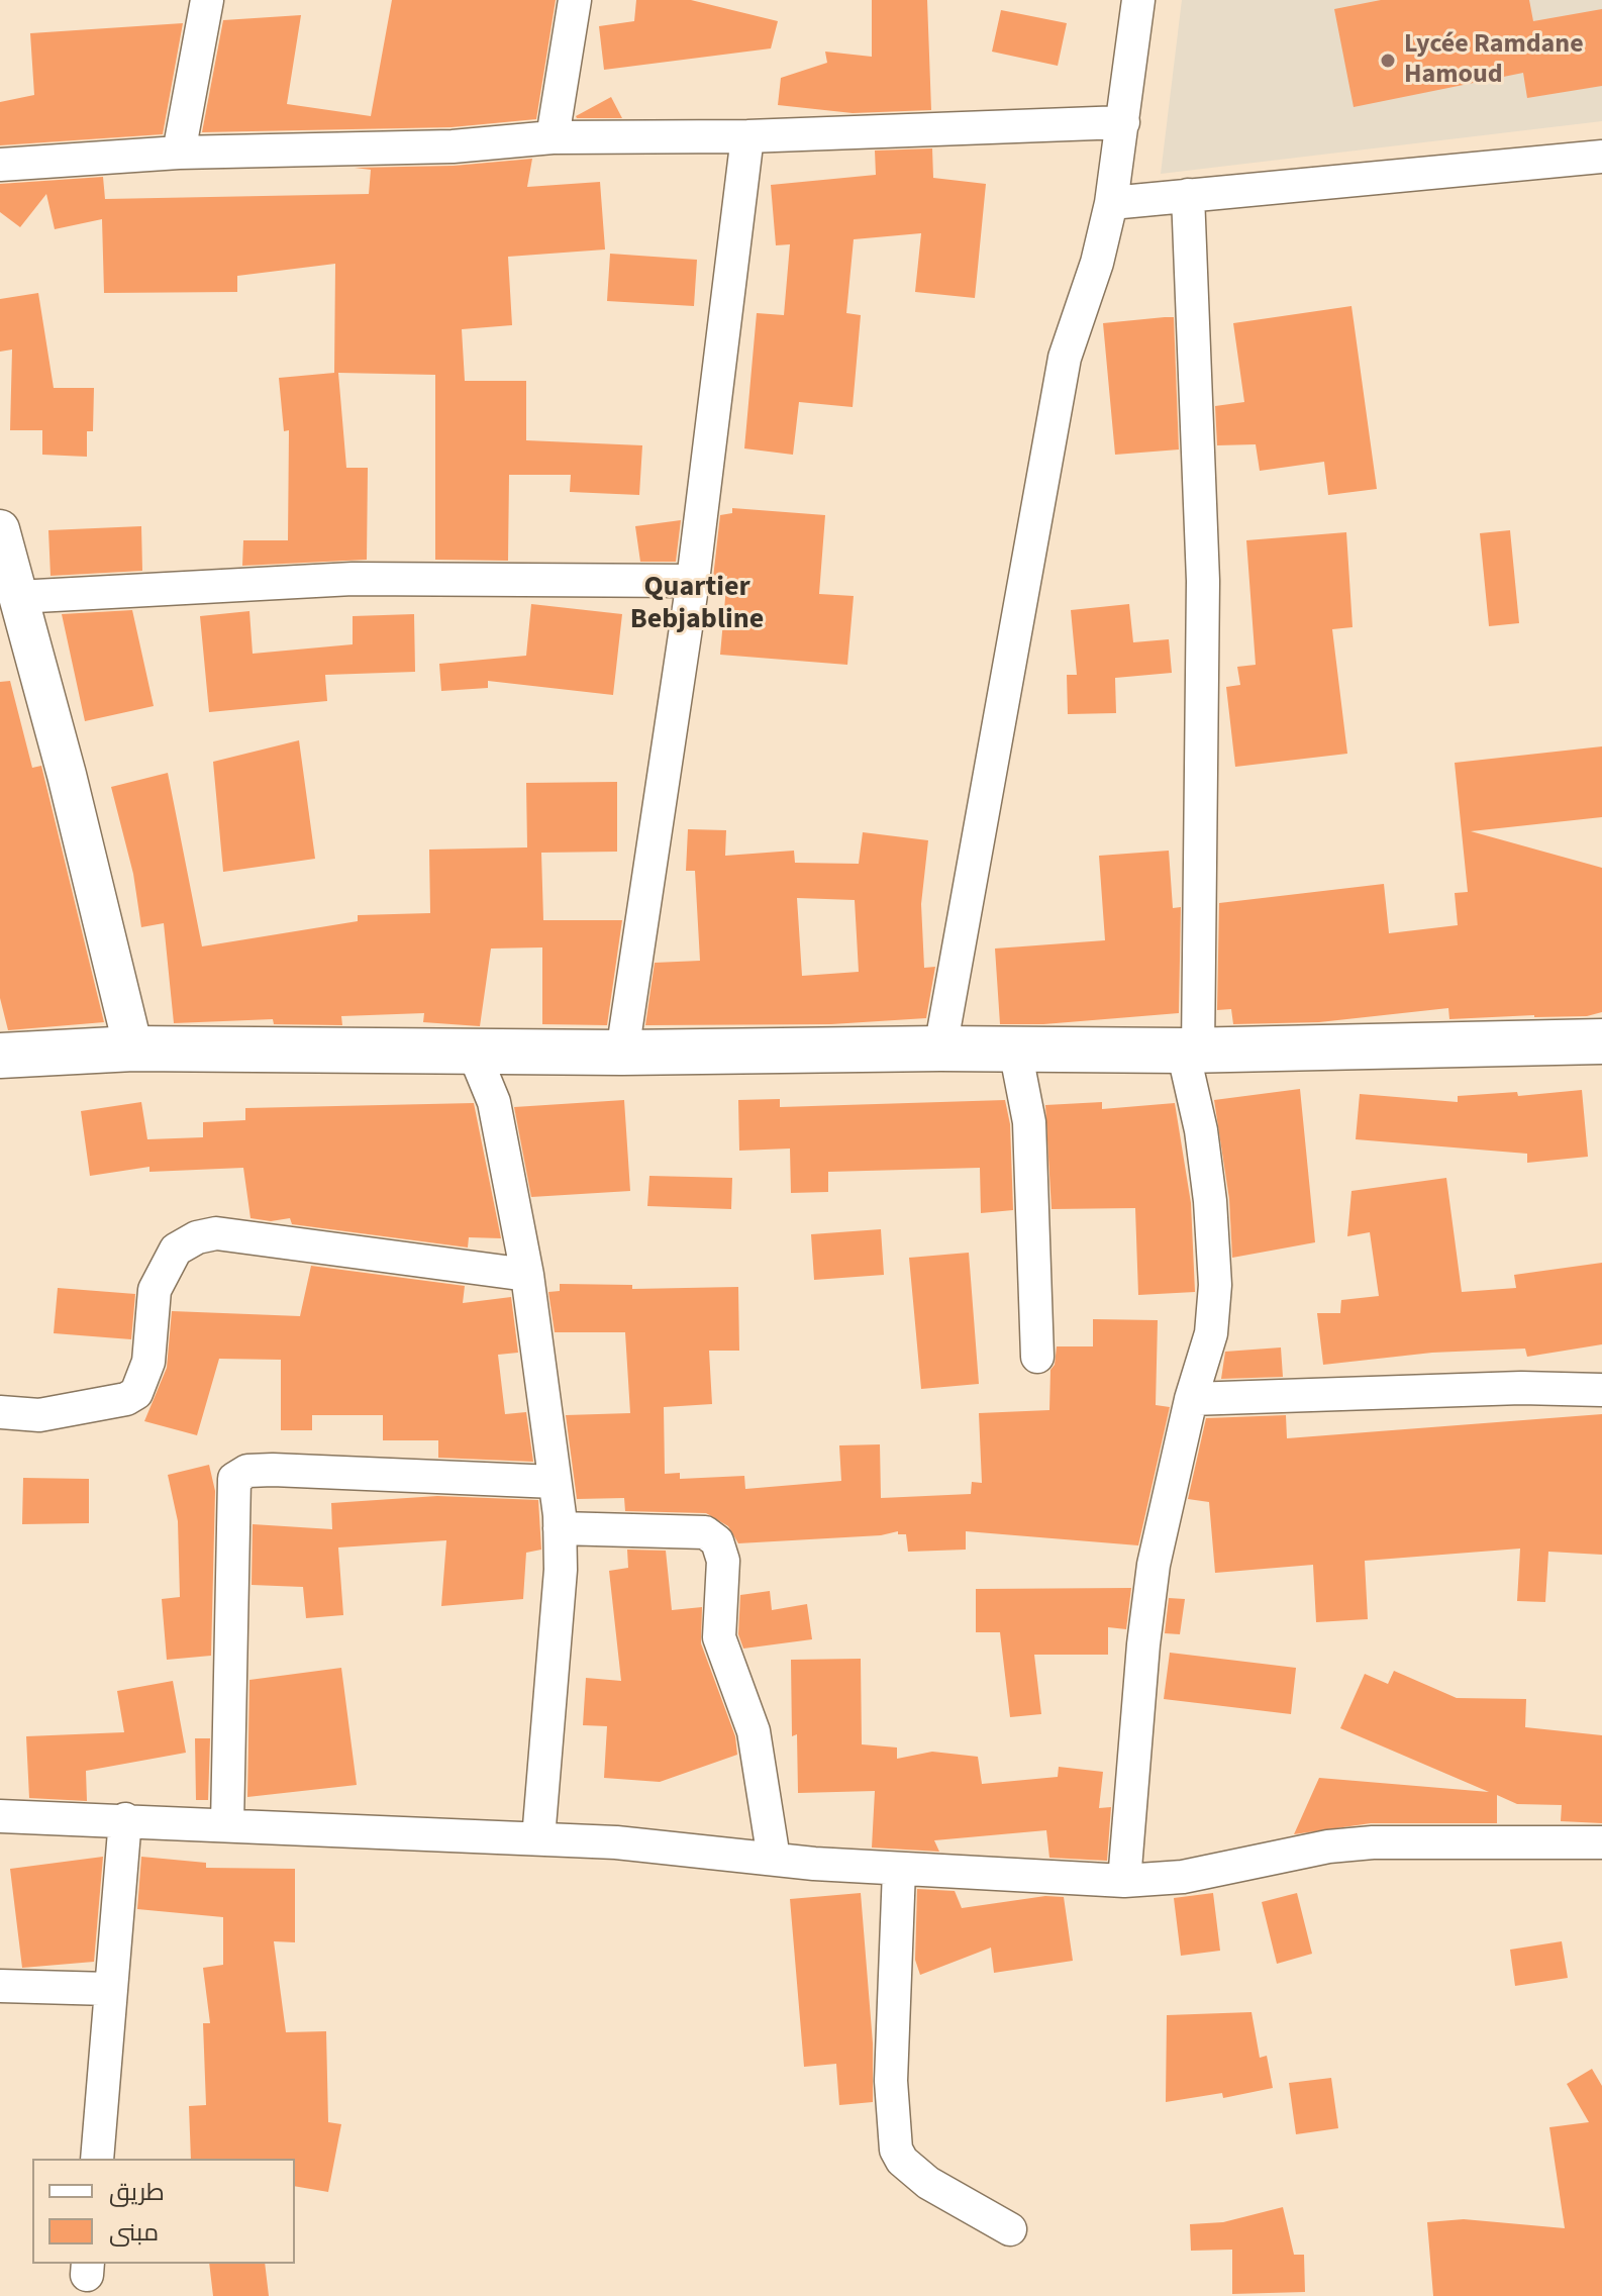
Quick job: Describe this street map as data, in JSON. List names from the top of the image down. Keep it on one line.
{"districts":["Quartier Bebjabline"],"places":["Lycée Ramdane Hamoud"],"legend":["طريق","مبنى"]}
